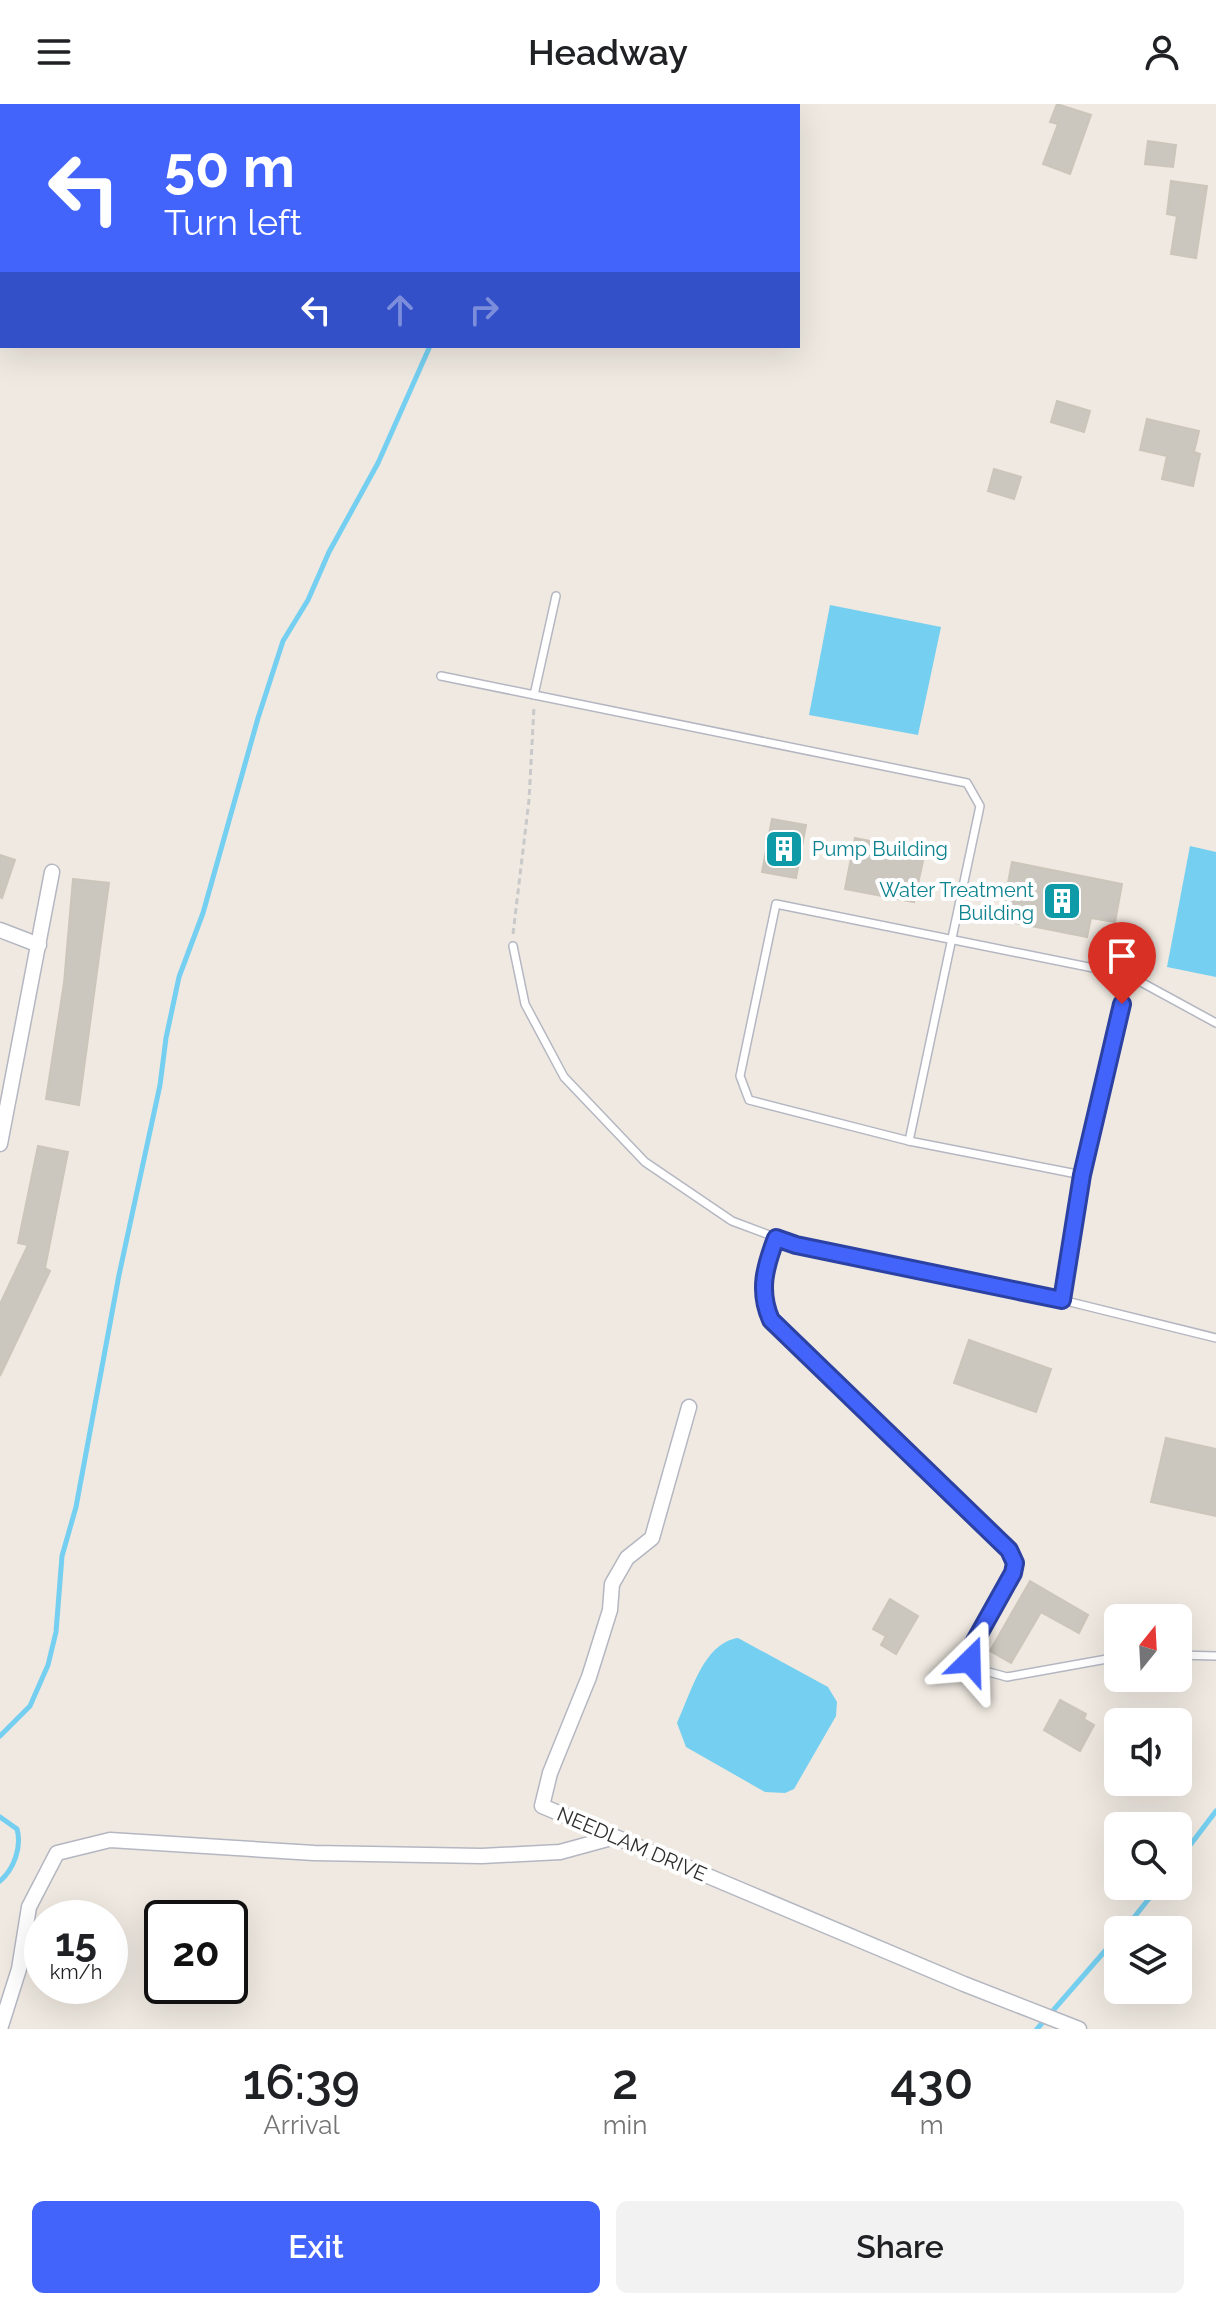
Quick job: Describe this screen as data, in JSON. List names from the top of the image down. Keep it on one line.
{"streets":{"street":["NEEDLAM DRIVE"]},"places":{"building":["Pump Building","Water Treatment Building"]},"north":"top","page":{"header":"Headway","turn":["50 m","Turn left"],"speed":"15 km/h","limit":"20","eta":["16:39","Arrival","2","min","430","m"],"buttons":["Exit","Share"]}}
